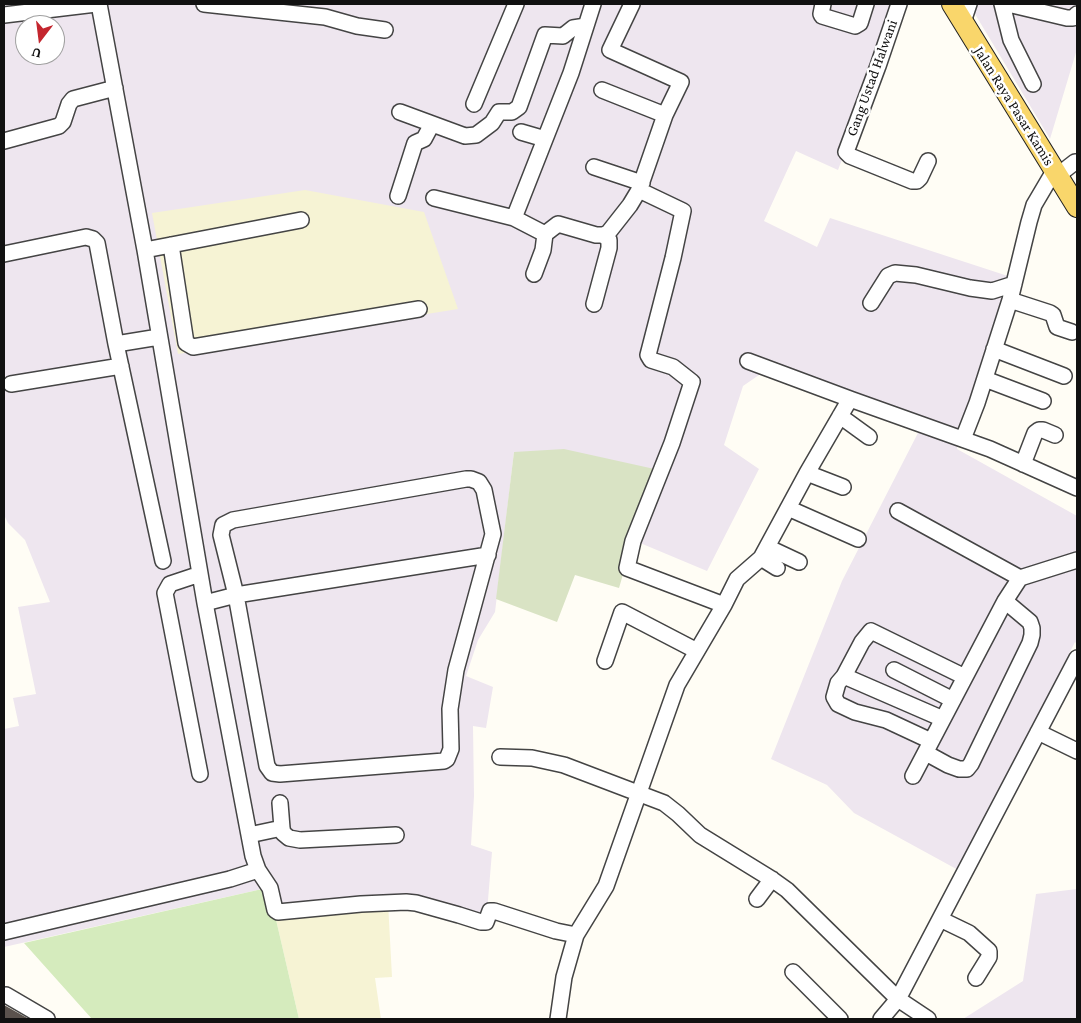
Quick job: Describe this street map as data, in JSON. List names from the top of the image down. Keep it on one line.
{"streets":{"main road":["Jalan Raya Pasar Kamis"],"street":["Gang Ustad Halwani"]},"north":"bottom"}
